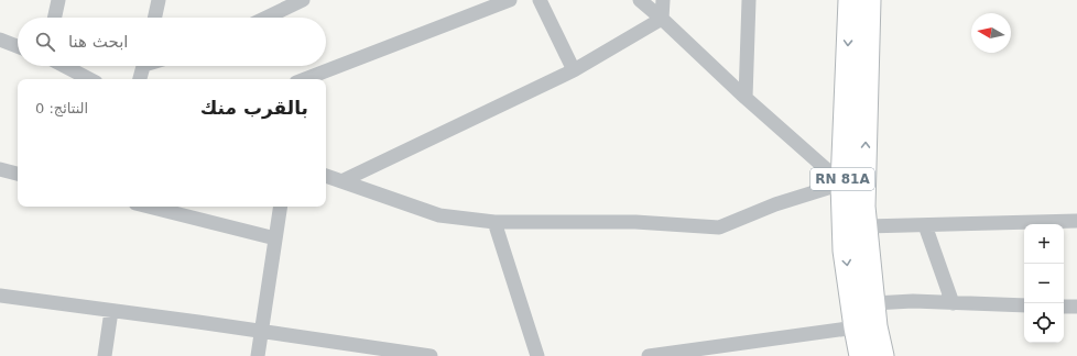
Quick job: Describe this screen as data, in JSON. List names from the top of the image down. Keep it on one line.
{"streets":{"main road":["RN 81A"]},"north":"left","page":{"search":"ابحث هنا","heading":["بالقرب منك","النتائج: 0"],"map_buttons":["+","−"]}}
